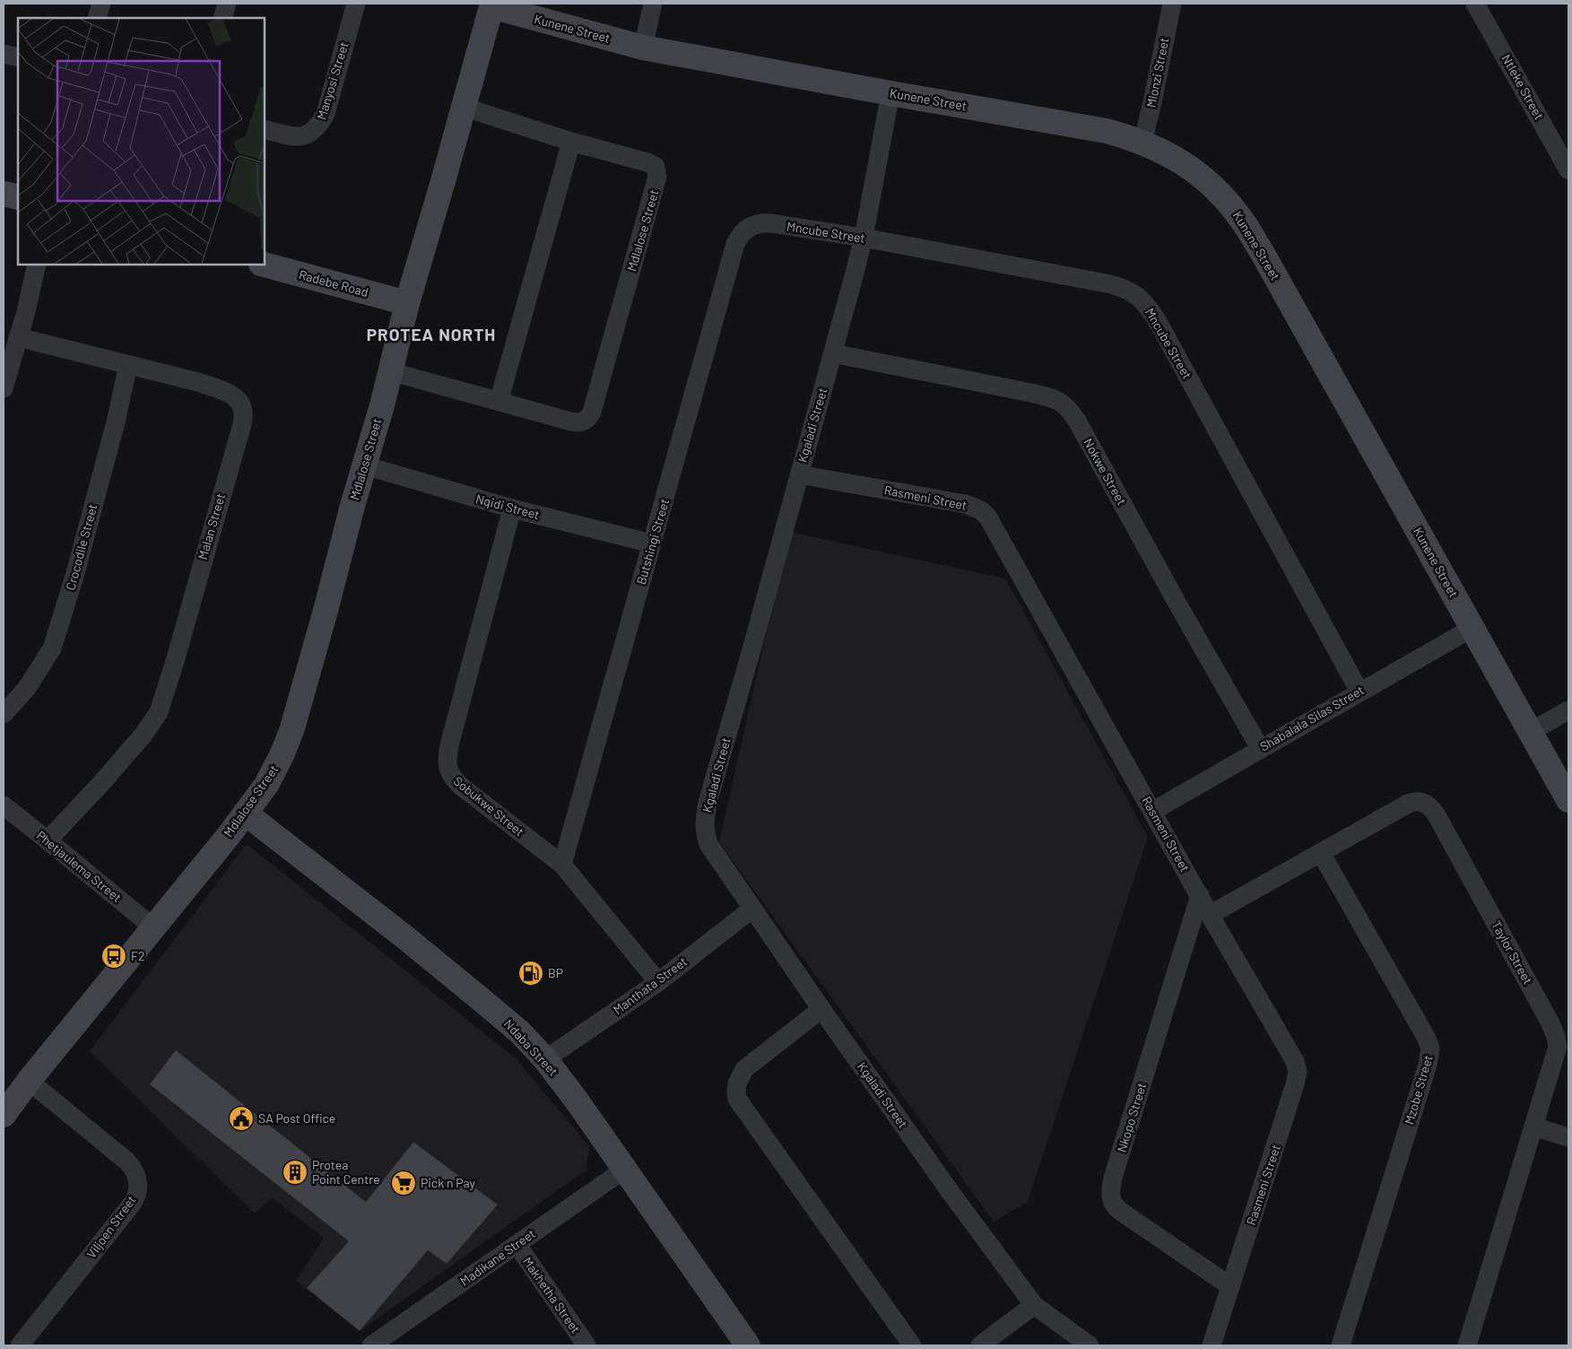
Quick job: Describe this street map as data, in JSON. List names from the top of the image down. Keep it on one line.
{"streets":{"street":["Kunene Street","Mlonzi Street","Manyosi Street","Ntleke Street","Mdlalose Street","Mncube Street","Radebe Road","Kgaladi Street","Nokwe Street","Rasmeni Street","Nqidi Street","Malan Street","Butshingi Street","Crocodile Street","Shabalala Silas Street","Sobukwe Street","Phetjaulema Street","Taylor Street","Manthata Street","Ndaba Street","Mzobe Street","Nkopo Street","Viljoen Street","Madikane Street","Makhetha Street"]},"crossings":[["Kunene Street","Mlonzi Street"],["Kunene Street","Mdlalose Street"],["Kunene Street","Kgaladi Street"],["Kunene Street","Shabalala Silas Street"],["Mdlalose Street","Radebe Road"],["Mdlalose Street","Nqidi Street"],["Mdlalose Street","Phetjaulema Street"],["Mdlalose Street","Ndaba Street"],["Mdlalose Street","Viljoen Street"],["Mncube Street","Kgaladi Street"],["Mncube Street","Butshingi Street"],["Mncube Street","Shabalala Silas Street"],["Kgaladi Street","Nokwe Street"],["Kgaladi Street","Rasmeni Street"],["Kgaladi Street","Manthata Street"],["Nokwe Street","Shabalala Silas Street"],["Rasmeni Street","Shabalala Silas Street"],["Rasmeni Street","Taylor Street"],["Rasmeni Street","Nkopo Street"],["Nqidi Street","Butshingi Street"],["Nqidi Street","Sobukwe Street"],["Malan Street","Crocodile Street"],["Malan Street","Phetjaulema Street"],["Butshingi Street","Sobukwe Street"],["Sobukwe Street","Manthata Street"],["Taylor Street","Mzobe Street"],["Manthata Street","Ndaba Street"],["Ndaba Street","Madikane Street"],["Madikane Street","Makhetha Street"]],"districts":["PROTEA NORTH"],"places":{"bus stop":["F2"],"fuel station":["BP"],"public building":["SA Post Office"],"building":["Protea Point Centre"],"supermarket":["Pick n Pay"]}}
